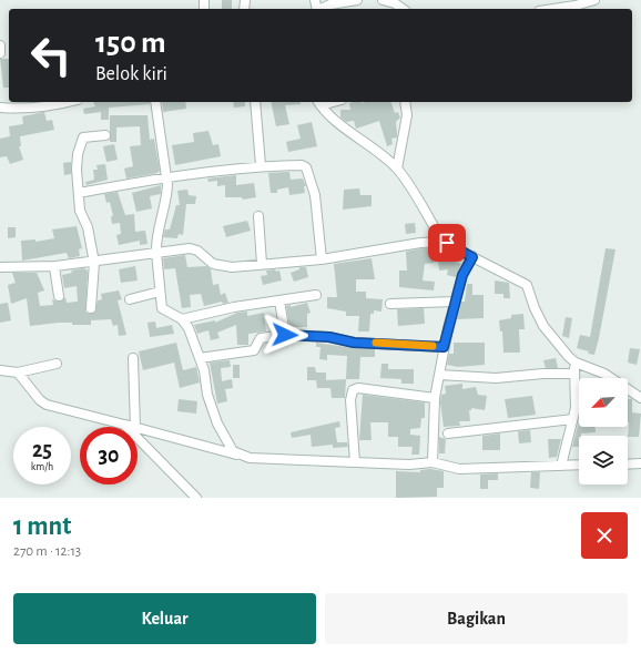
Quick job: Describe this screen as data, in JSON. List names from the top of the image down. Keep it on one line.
{"north":"bottom left","page":{"turn":["150 m","Belok kiri"],"speed":"25 km/h","limit":"30","heading":["1 mnt","270 m · 12:13"],"buttons":["Keluar","Bagikan"]}}
